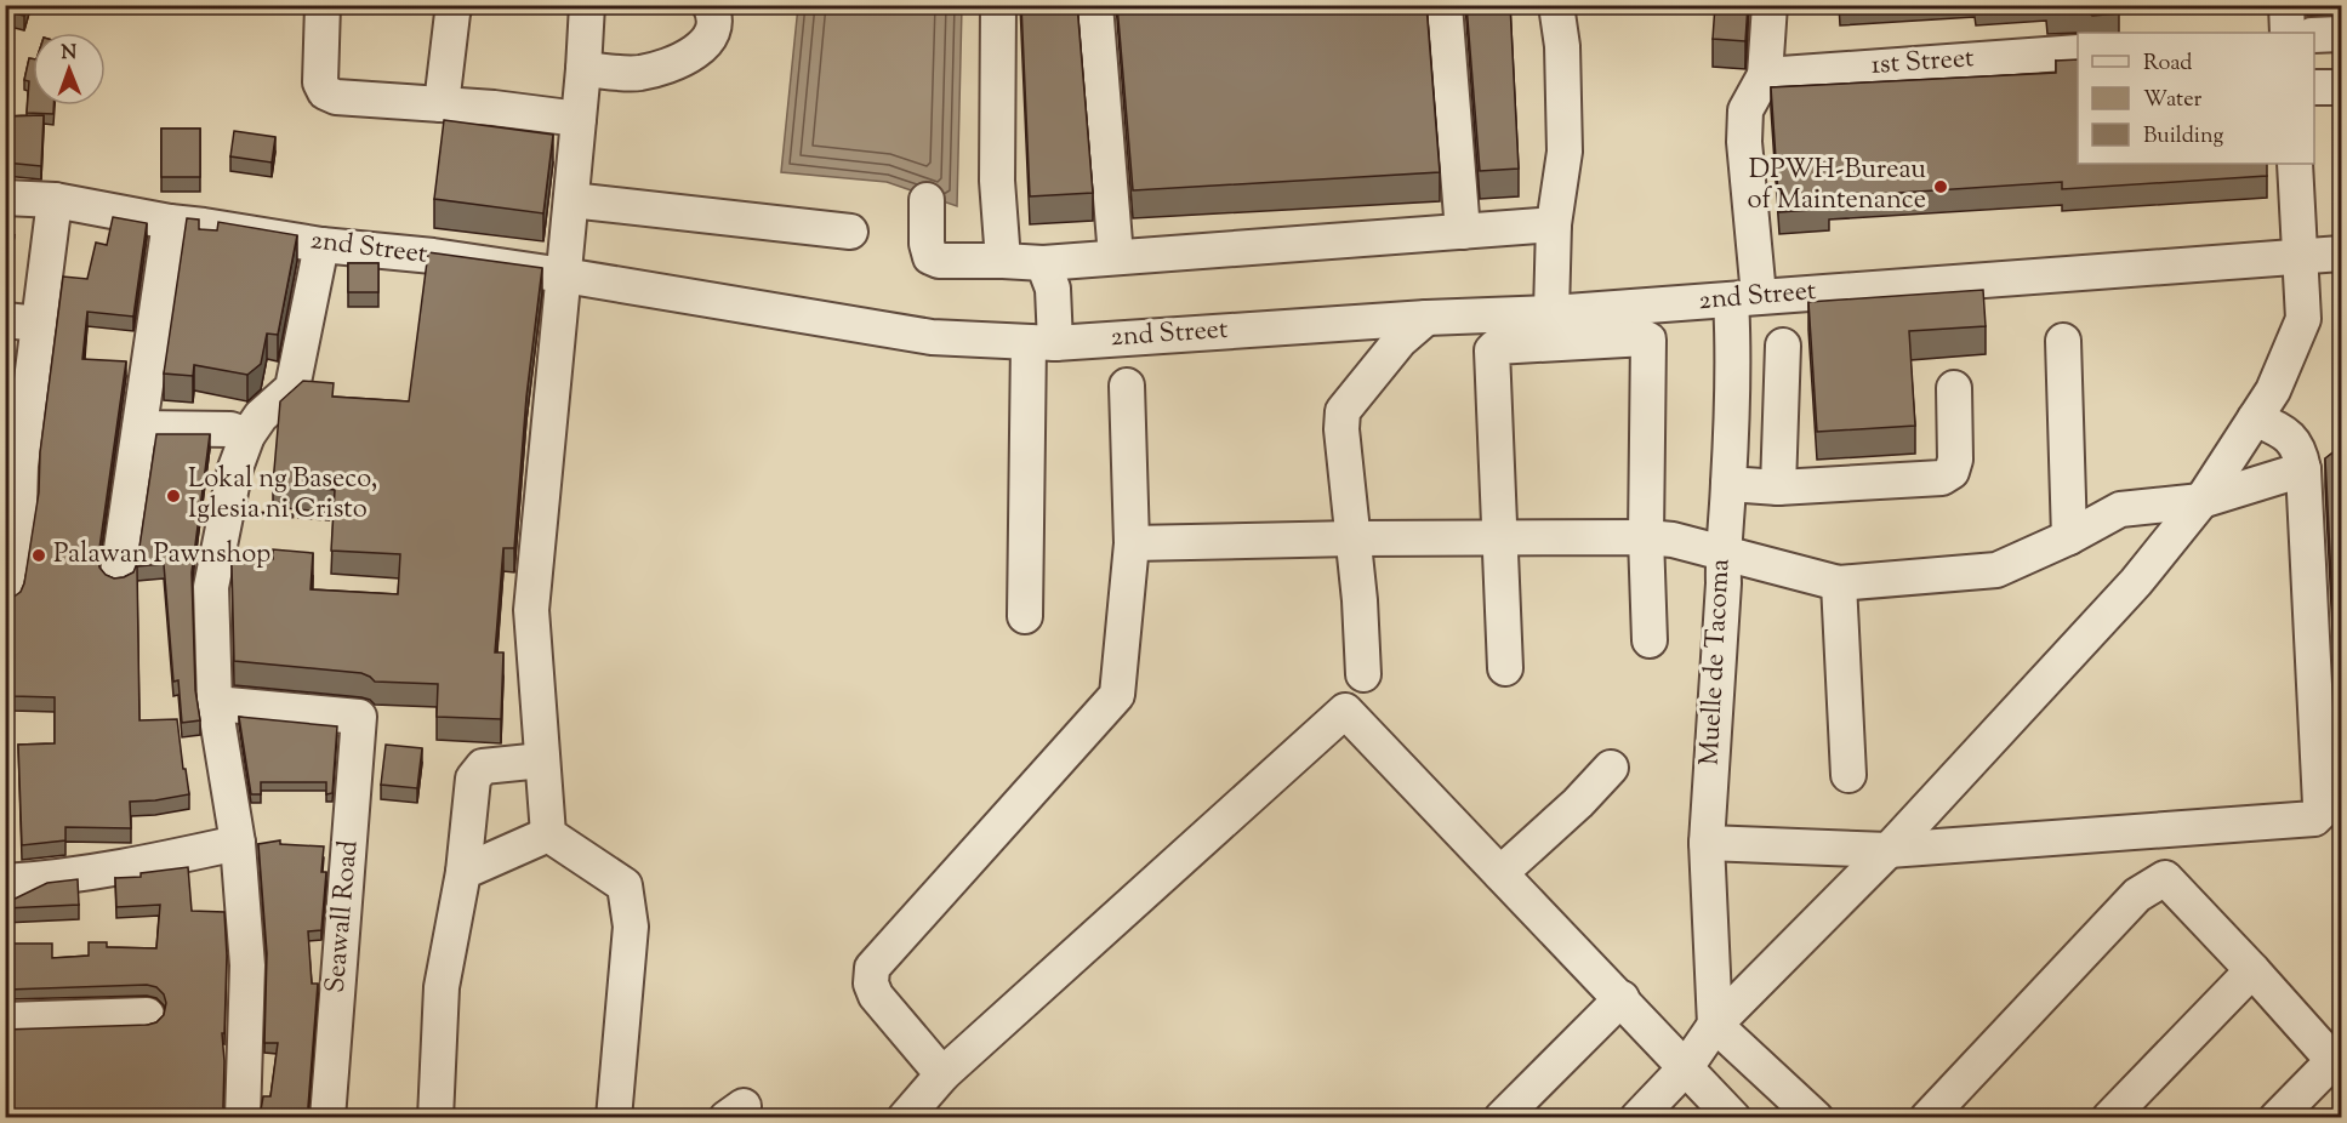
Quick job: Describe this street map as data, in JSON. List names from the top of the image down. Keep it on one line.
{"streets":{"street":["1st Street","2nd Street","Muelle de Tacoma","Seawall Road"]},"crossings":[["1st Street","Muelle de Tacoma"],["2nd Street","Muelle de Tacoma"]],"places":["DPWH-Bureau of Maintenance","Lokal ng Baseco, Iglesia ni Cristo","Palawan Pawnshop"],"legend":["Road","Water","Building"],"north":"top"}
